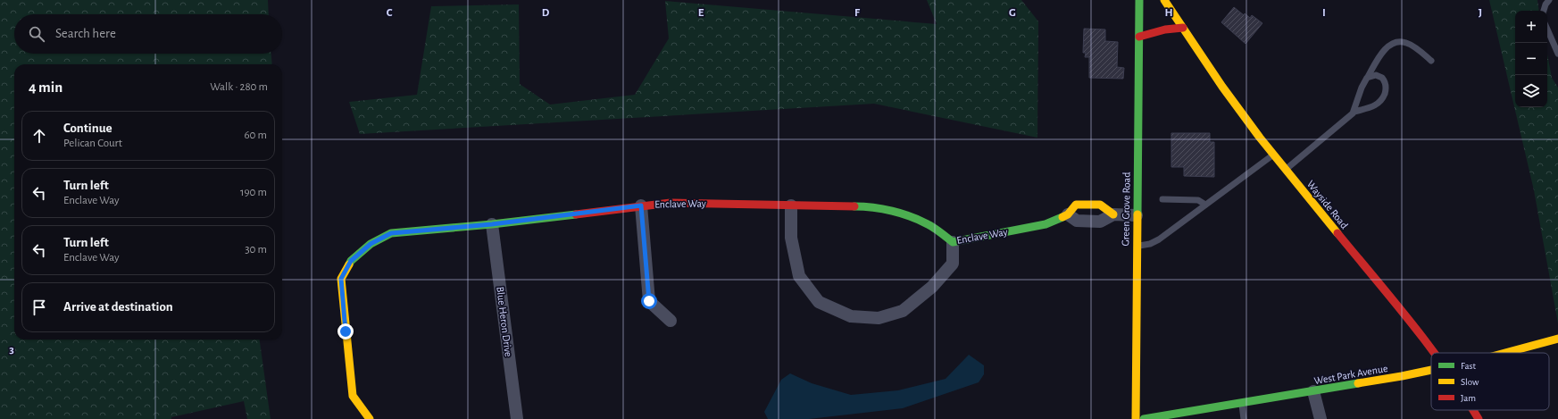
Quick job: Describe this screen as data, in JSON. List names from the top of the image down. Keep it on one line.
{"streets":{"street":["Enclave Way","Wayside Road","Green Grove Road","Blue Heron Drive","West Park Avenue"]},"crossings":[["Enclave Way","Green Grove Road"],["Enclave Way","Blue Heron Drive"]],"legend":["Fast","Slow","Jam"],"page":{"map_buttons":["+","−"],"search":"Search here","heading":["4 min","Walk · 280 m"],"list":[["Continue","Pelican Court","60 m"],["Turn left","Enclave Way","190 m"],["Turn left","Enclave Way","30 m"],"Arrive at destination"]},"grid":{"columns":["C","D","E","F","G","H","I","J"],"rows":["3"]}}
